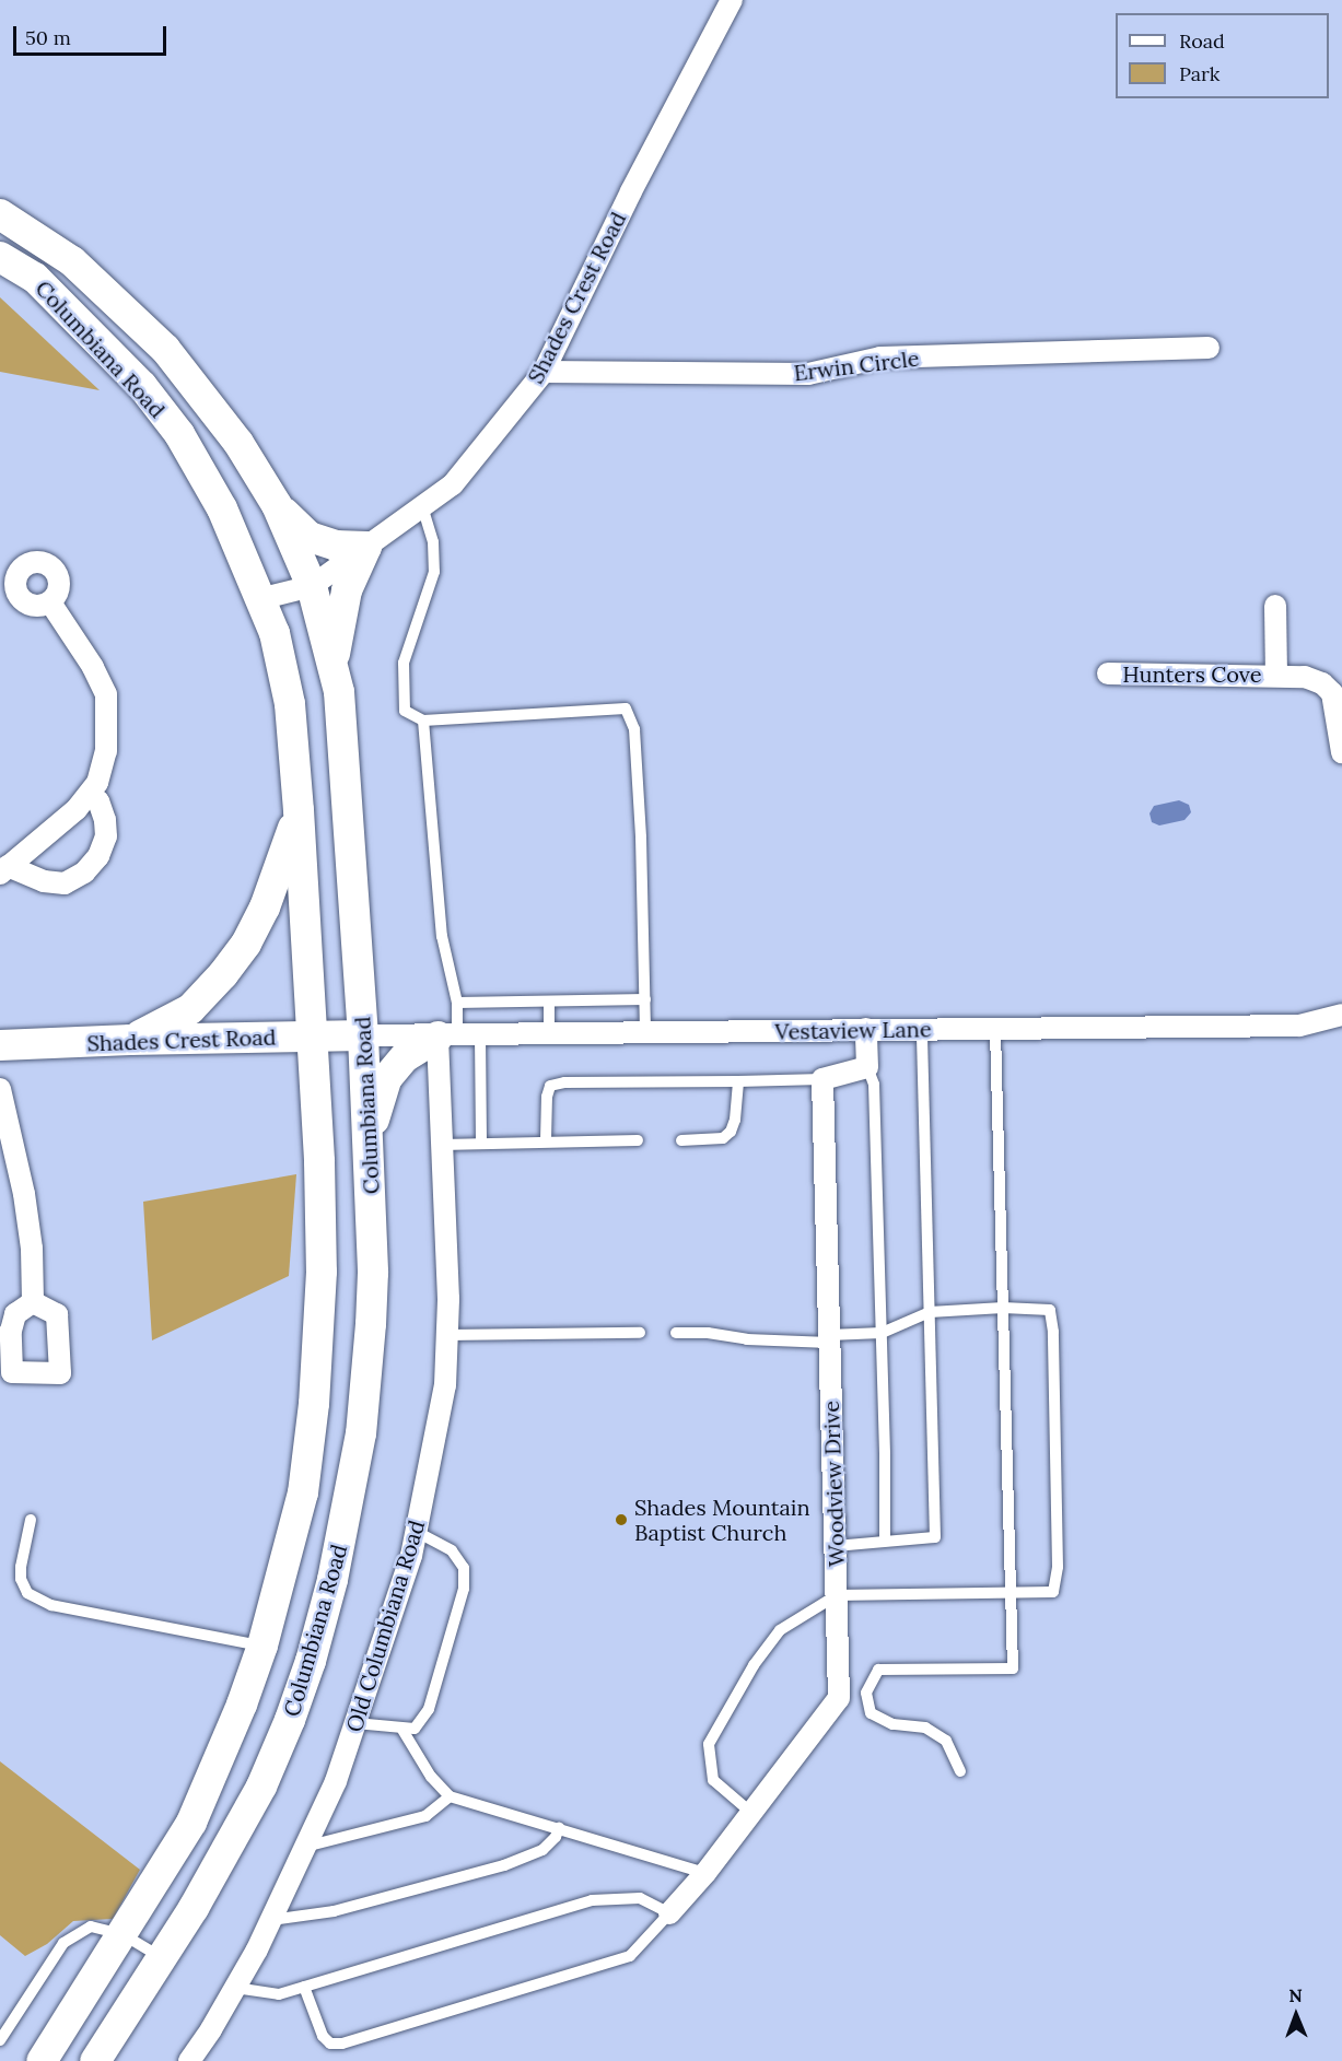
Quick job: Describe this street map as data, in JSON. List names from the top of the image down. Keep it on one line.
{"streets":{"main road":["Shades Crest Road","Columbiana Road"],"street":["Erwin Circle","Hunters Cove","Vestaview Lane","Woodview Drive","Old Columbiana Road"]},"crossings":[["Shades Crest Road","Columbiana Road"],["Shades Crest Road","Erwin Circle"],["Shades Crest Road","Vestaview Lane"],["Columbiana Road","Vestaview Lane"],["Vestaview Lane","Old Columbiana Road"]],"places":["Shades Mountain Baptist Church"],"legend":["Road","Park"],"scale_bar":"50 m","north":"top"}
